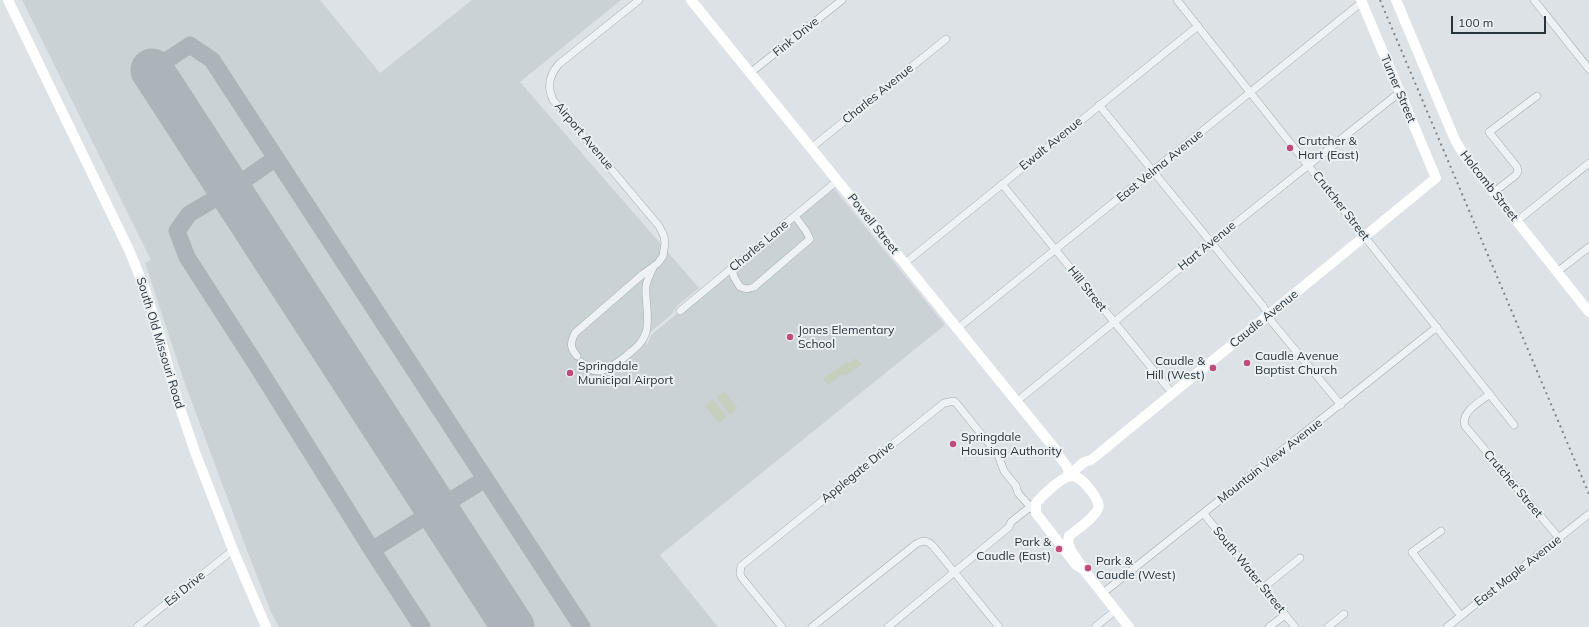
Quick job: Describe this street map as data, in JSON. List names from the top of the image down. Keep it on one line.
{"streets":{"street":["Fink Drive","Turner Street","Charles Avenue","Airport Avenue","Ewalt Avenue","East Velma Avenue","Holcomb Street","Crutcher Street","Powell Street","Charles Lane","Hart Avenue","Hill Street","Caudle Avenue","South Old Missouri Road","Mountain View Avenue","Applegate Drive","South Water Street","East Maple Avenue","Esi Drive"]},"crossings":[["Fink Drive","Powell Street"],["Turner Street","East Velma Avenue"],["Turner Street","Hart Avenue"],["Turner Street","Caudle Avenue"],["Charles Avenue","Powell Street"],["Ewalt Avenue","Crutcher Street"],["Ewalt Avenue","Powell Street"],["Ewalt Avenue","Hill Street"],["East Velma Avenue","Crutcher Street"],["East Velma Avenue","Powell Street"],["East Velma Avenue","Hill Street"],["Crutcher Street","Hart Avenue"],["Crutcher Street","Caudle Avenue"],["Crutcher Street","Mountain View Avenue"],["Crutcher Street","East Maple Avenue"],["Powell Street","Charles Lane"],["Powell Street","Hart Avenue"],["Powell Street","Caudle Avenue"],["Powell Street","Applegate Drive"],["Hart Avenue","Hill Street"],["Hill Street","Caudle Avenue"],["Caudle Avenue","Applegate Drive"],["South Old Missouri Road","Esi Drive"],["Mountain View Avenue","South Water Street"]],"places":["Crutcher & Hart (East)","Jones Elementary School","Caudle Avenue Baptist Church","Caudle & Hill (West)","Springdale Municipal Airport","Springdale Housing Authority","Park & Caudle (East)","Park & Caudle (West)"],"scale_bar":"100 m"}
